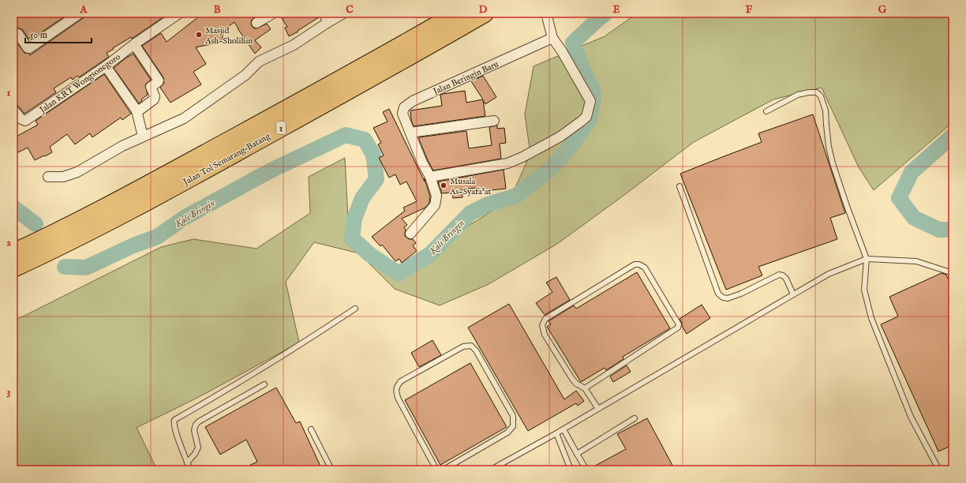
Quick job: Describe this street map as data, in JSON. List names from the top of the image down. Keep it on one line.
{"streets":{"highway":["1","Jalan Tol Semarang–Batang"],"street":["Jalan Beringin Baru","Jalan KRT Wongsonegoro"]},"water":["Kali Bringin"],"places":["Masjid Ash-Sholihin","Musala As-Syafa'at"],"scale_bar":"50 m","grid":{"columns":["A","B","C","D","E","F","G"],"rows":["1","2","3"]}}
